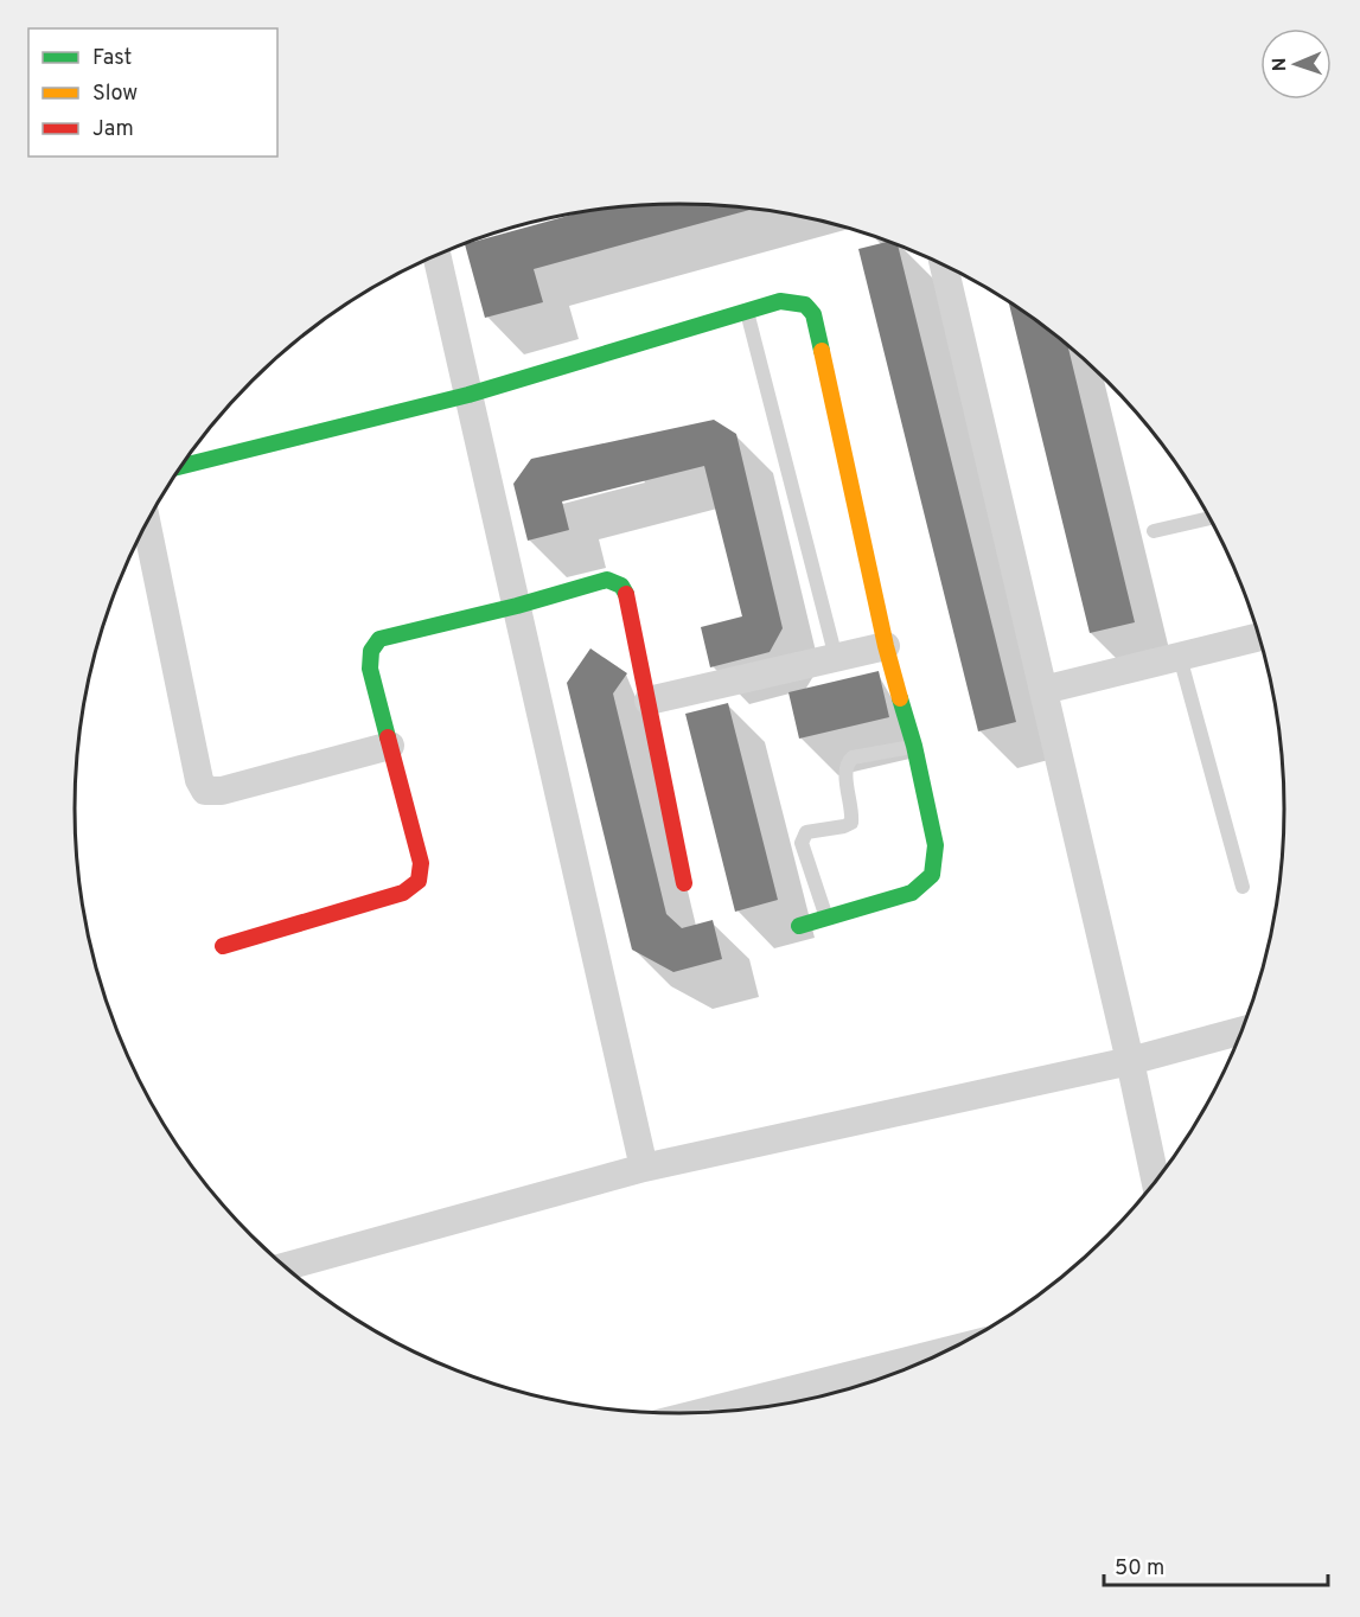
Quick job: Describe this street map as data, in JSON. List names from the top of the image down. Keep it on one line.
{"legend":["Fast","Slow","Jam"],"scale_bar":"50 m","north":"left"}
